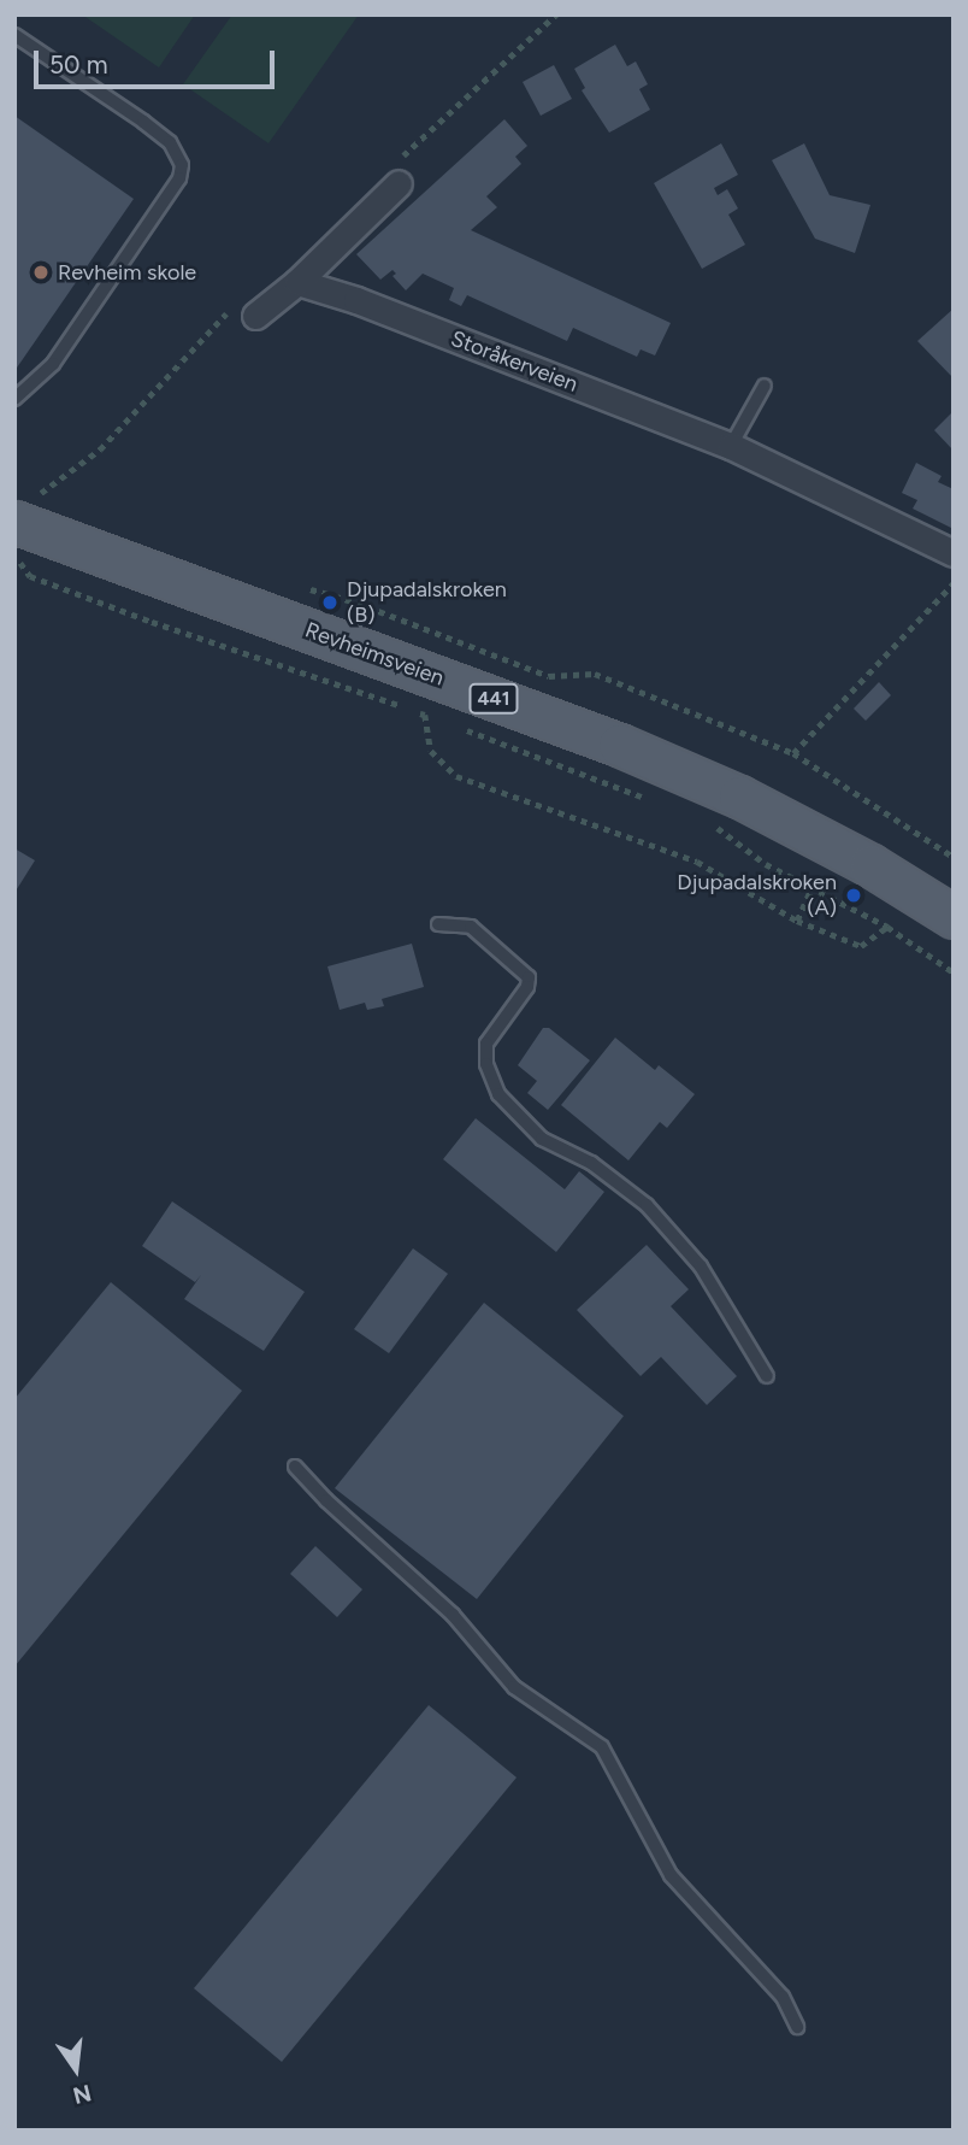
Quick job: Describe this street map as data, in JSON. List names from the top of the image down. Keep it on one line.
{"streets":{"main road":["Revheimsveien","441"],"street":["Storåkerveien"]},"places":["Revheim skole","Djupadalskroken (B)","Djupadalskroken (A)"],"scale_bar":"50 m","north":"bottom"}
